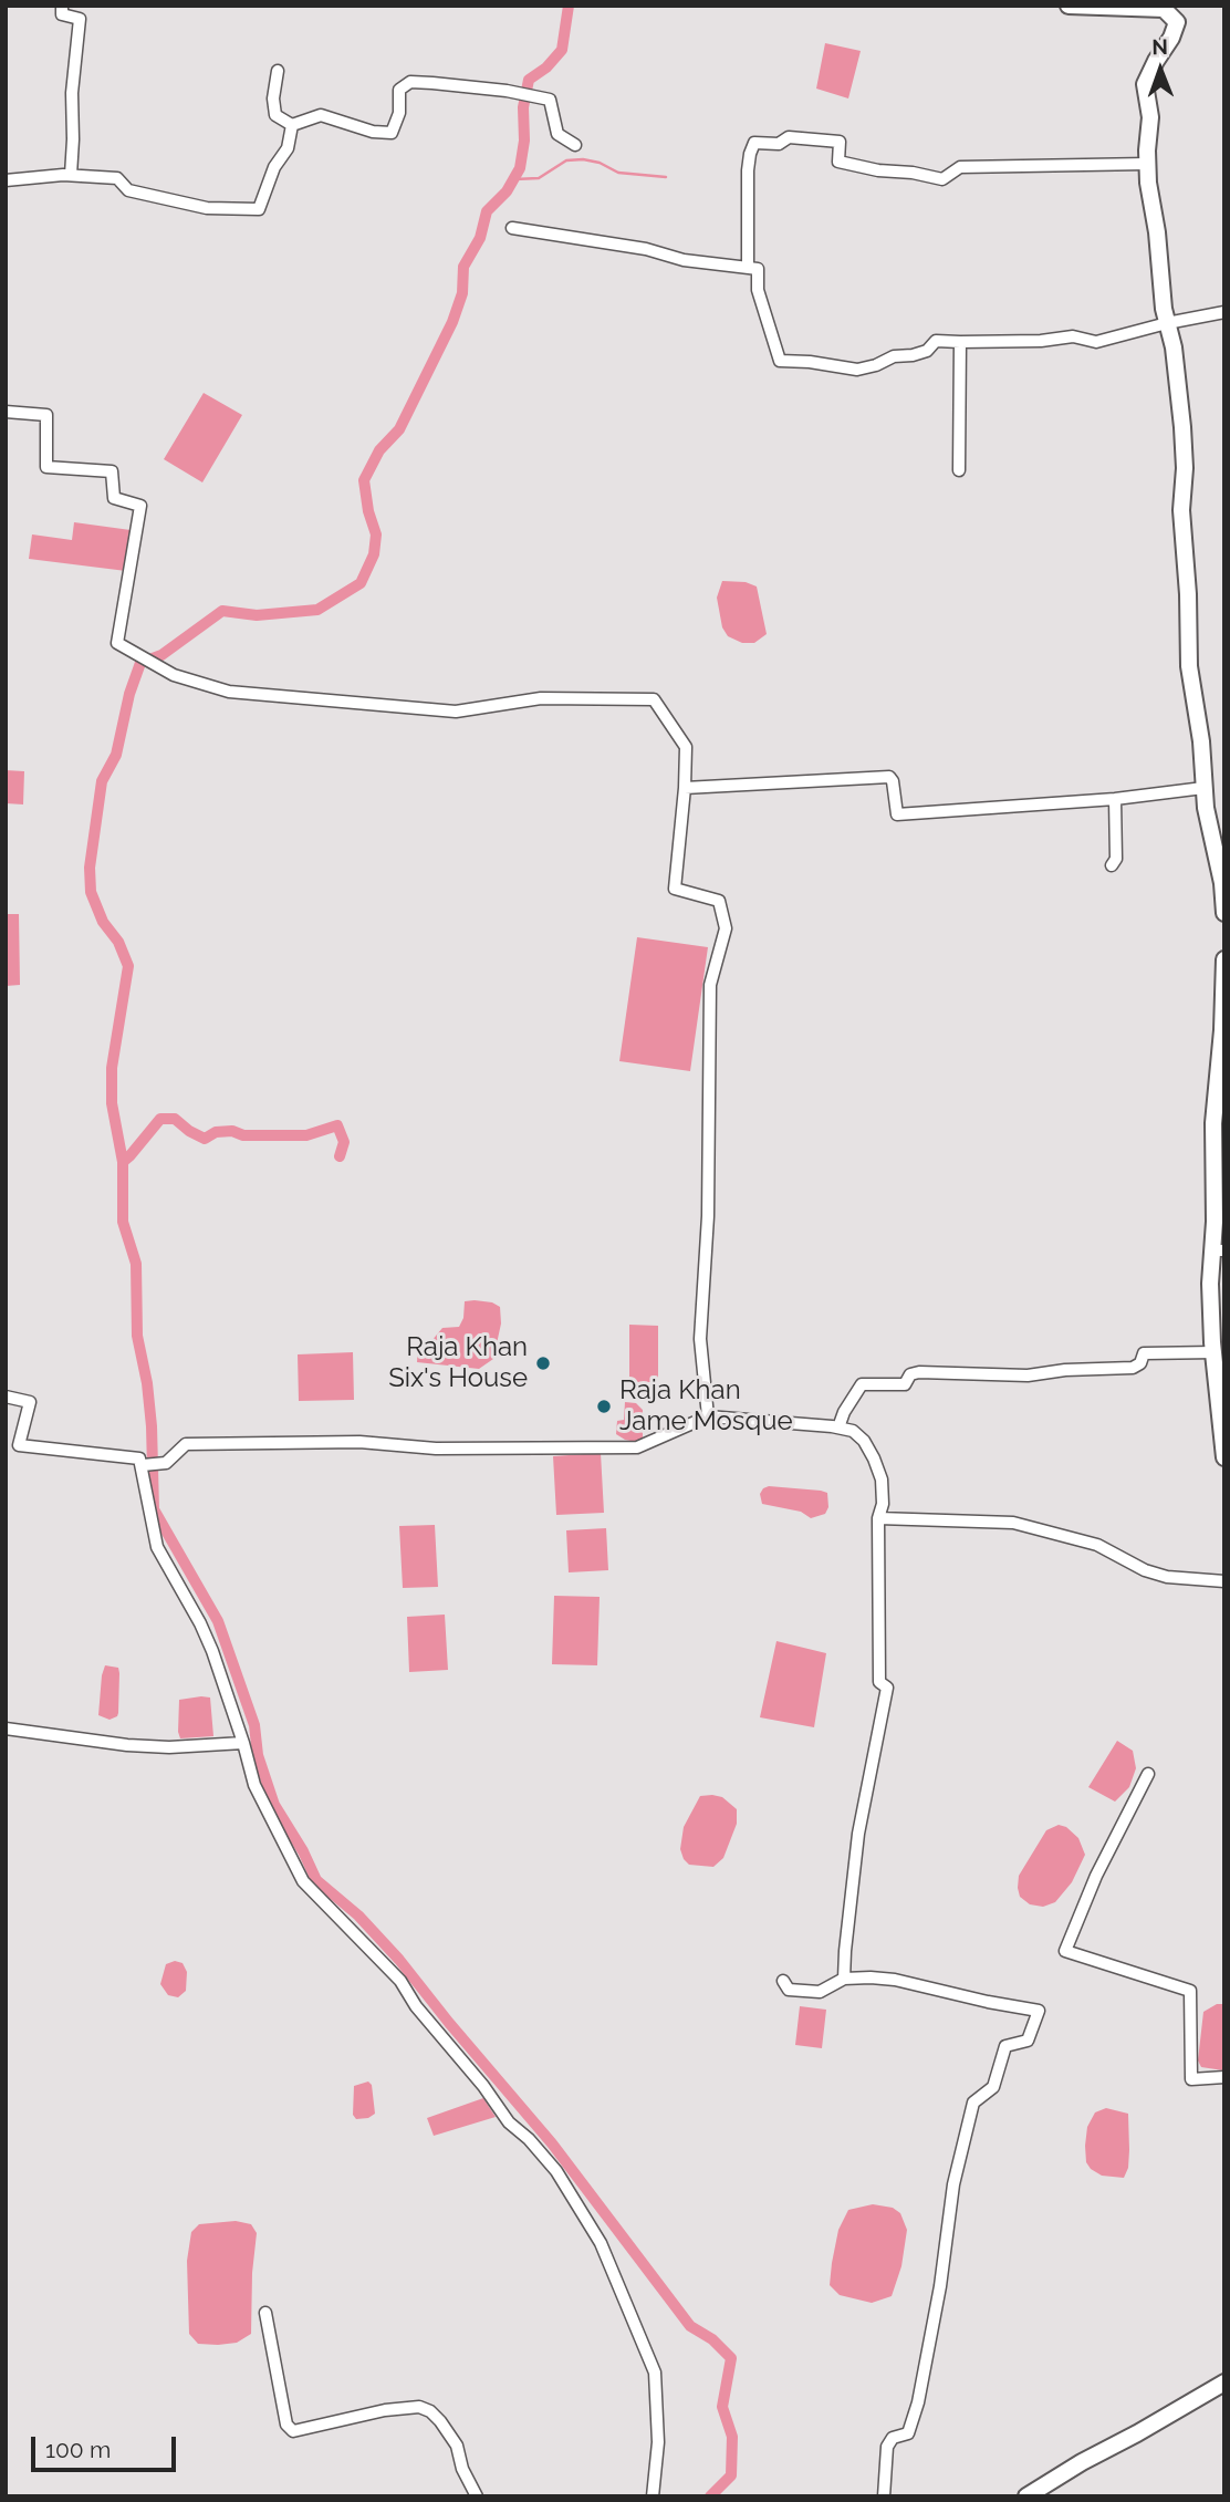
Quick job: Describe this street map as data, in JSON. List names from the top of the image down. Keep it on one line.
{"places":["Raja Khan Six's House","Raja Khan Jame Mosque"],"scale_bar":"100 m","north":"top"}
